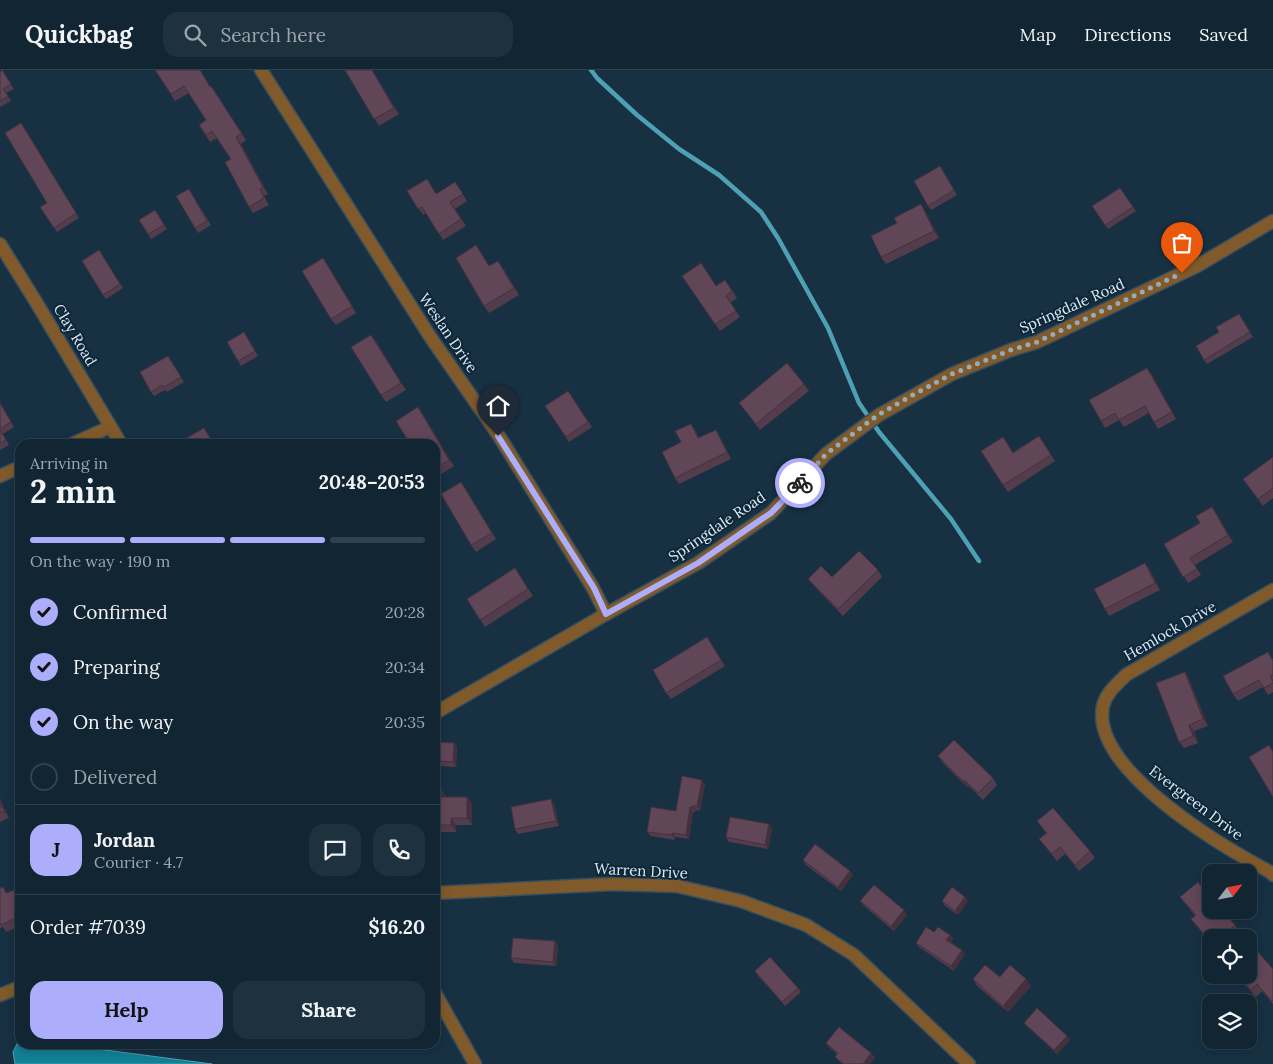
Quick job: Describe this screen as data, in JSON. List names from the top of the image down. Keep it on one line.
{"streets":{"street":["Springdale Road","Weslan Drive","Clay Road","Hemlock Drive","Evergreen Drive","Warren Drive"]},"crossings":[["Springdale Road","Weslan Drive"],["Hemlock Drive","Evergreen Drive"]],"north":"top right","page":{"header":"Quickbag","search":"Search here","nav":["Map","Directions","Saved"],"heading":["2 min","Arriving in","20:48–20:53"],"panel":["Jordan","Courier · 4.7","Order #7039","$16.20"],"bar":"On the way · 190 m","list":[["Confirmed","20:28"],["Preparing","20:34"],["On the way","20:35"],"Delivered"],"round":"J","buttons":["Help","Share"]}}
